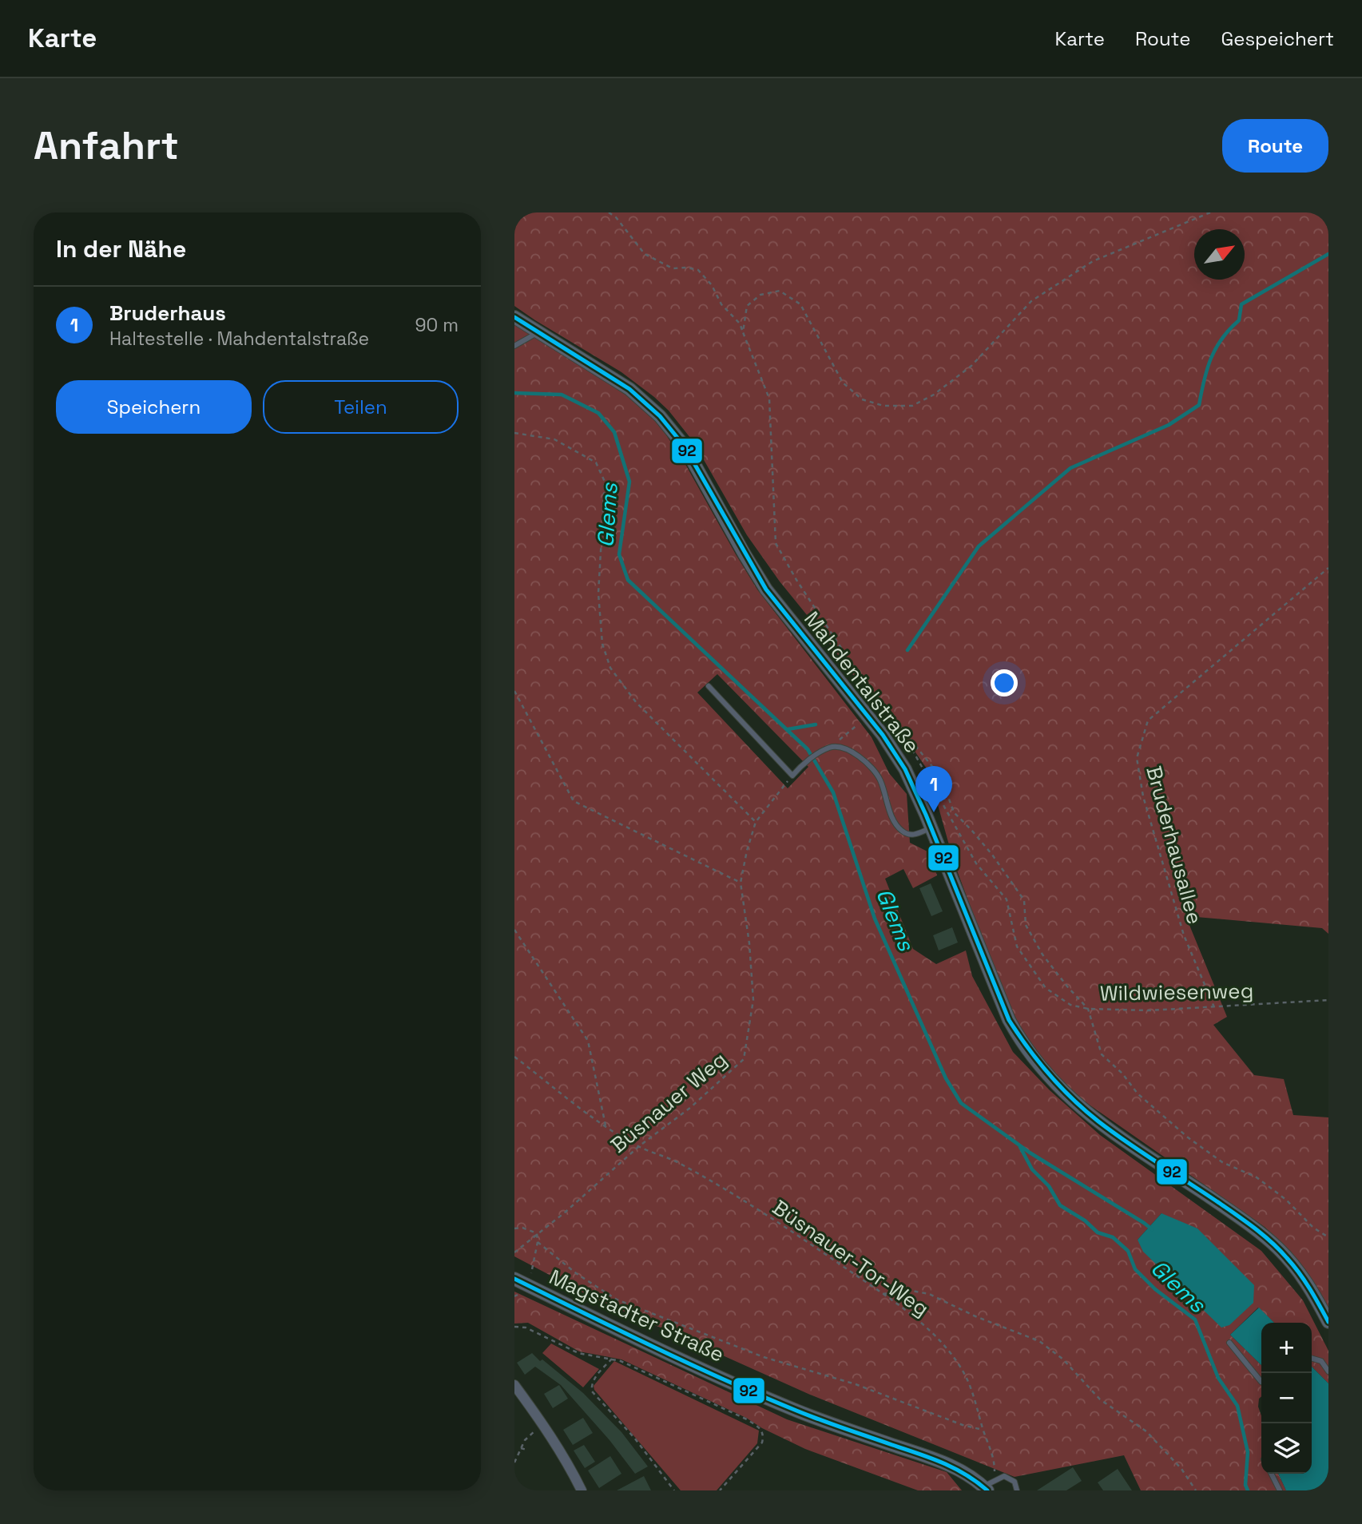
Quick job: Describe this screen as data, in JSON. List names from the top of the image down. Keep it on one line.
{"streets":{"main road":["Mahdentalstraße","Magstadter Straße"],"path":["Bruderhausallee","Wildwiesenweg","Büsnauer Weg","Büsnauer-Tor-Weg"]},"crossings":[["Bruderhausallee","Wildwiesenweg"],["Büsnauer Weg","Büsnauer-Tor-Weg"]],"water":["Glems"],"lines":["transit line 92"],"north":"top right","page":{"header":"Karte","nav":["Karte","Route","Gespeichert"],"buttons":["Route",["Speichern","Teilen"]],"title":"Anfahrt","heading":"In der Nähe","list":[{"mark":"1","name":"Bruderhaus","note":"Haltestelle · Mahdentalstraße","value":"90 m"}],"pins":"1","map_buttons":["+","−"]}}
